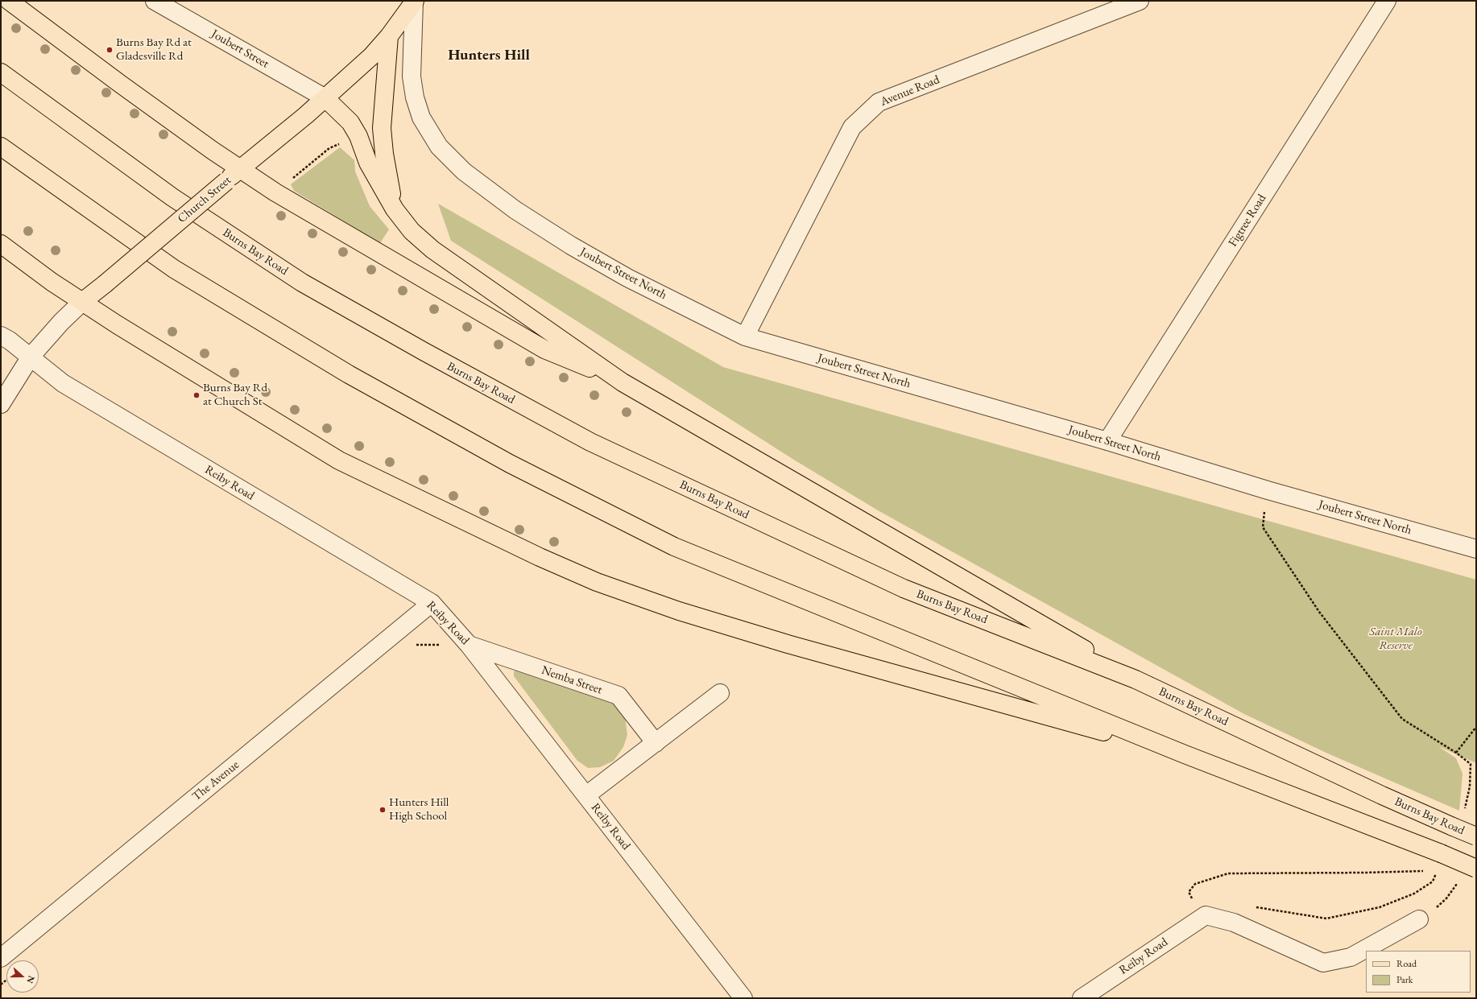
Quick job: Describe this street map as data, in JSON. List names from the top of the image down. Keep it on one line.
{"streets":{"main road":["Church Street","Burns Bay Road"],"street":["Joubert Street","Avenue Road","Figtree Road","Joubert Street North","Reiby Road","Nemba Street","The Avenue"]},"crossings":[["Joubert Street","Church Street"],["Avenue Road","Joubert Street North"],["Church Street","Joubert Street North"],["Church Street","Reiby Road"],["Figtree Road","Joubert Street North"],["Reiby Road","Nemba Street"],["Reiby Road","The Avenue"]],"districts":["Hunters Hill"],"parks":["Saint Malo Reserve"],"places":["Burns Bay Rd at Gladesville Rd","Burns Bay Rd at Church St","Hunters Hill High School"],"legend":["Road","Park"],"north":"right"}
